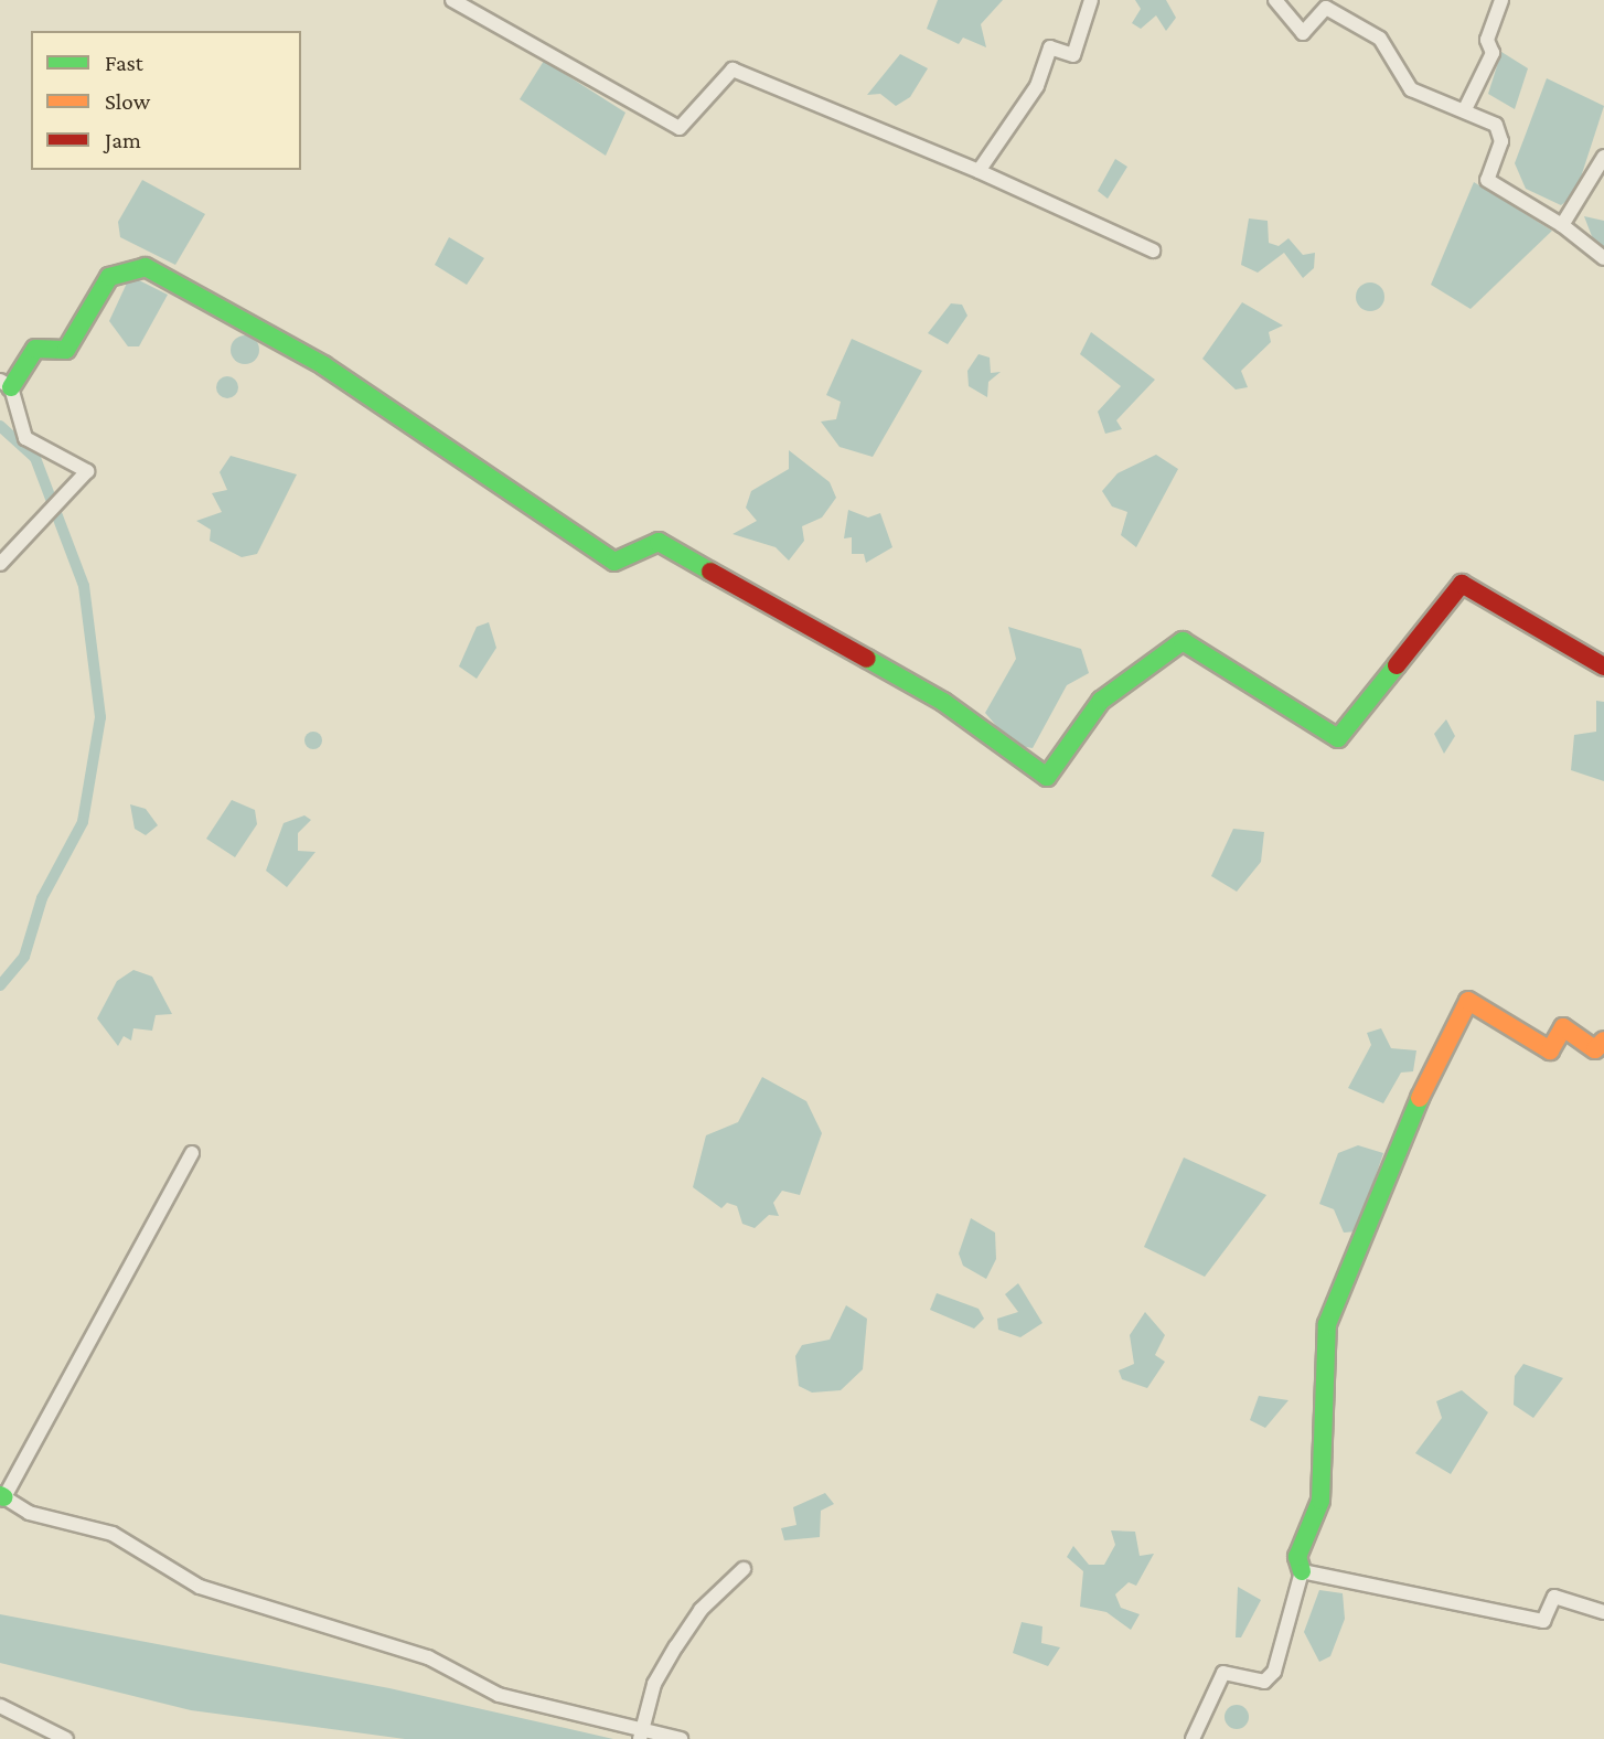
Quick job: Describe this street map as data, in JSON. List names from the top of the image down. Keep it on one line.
{"legend":["Fast","Slow","Jam"]}
